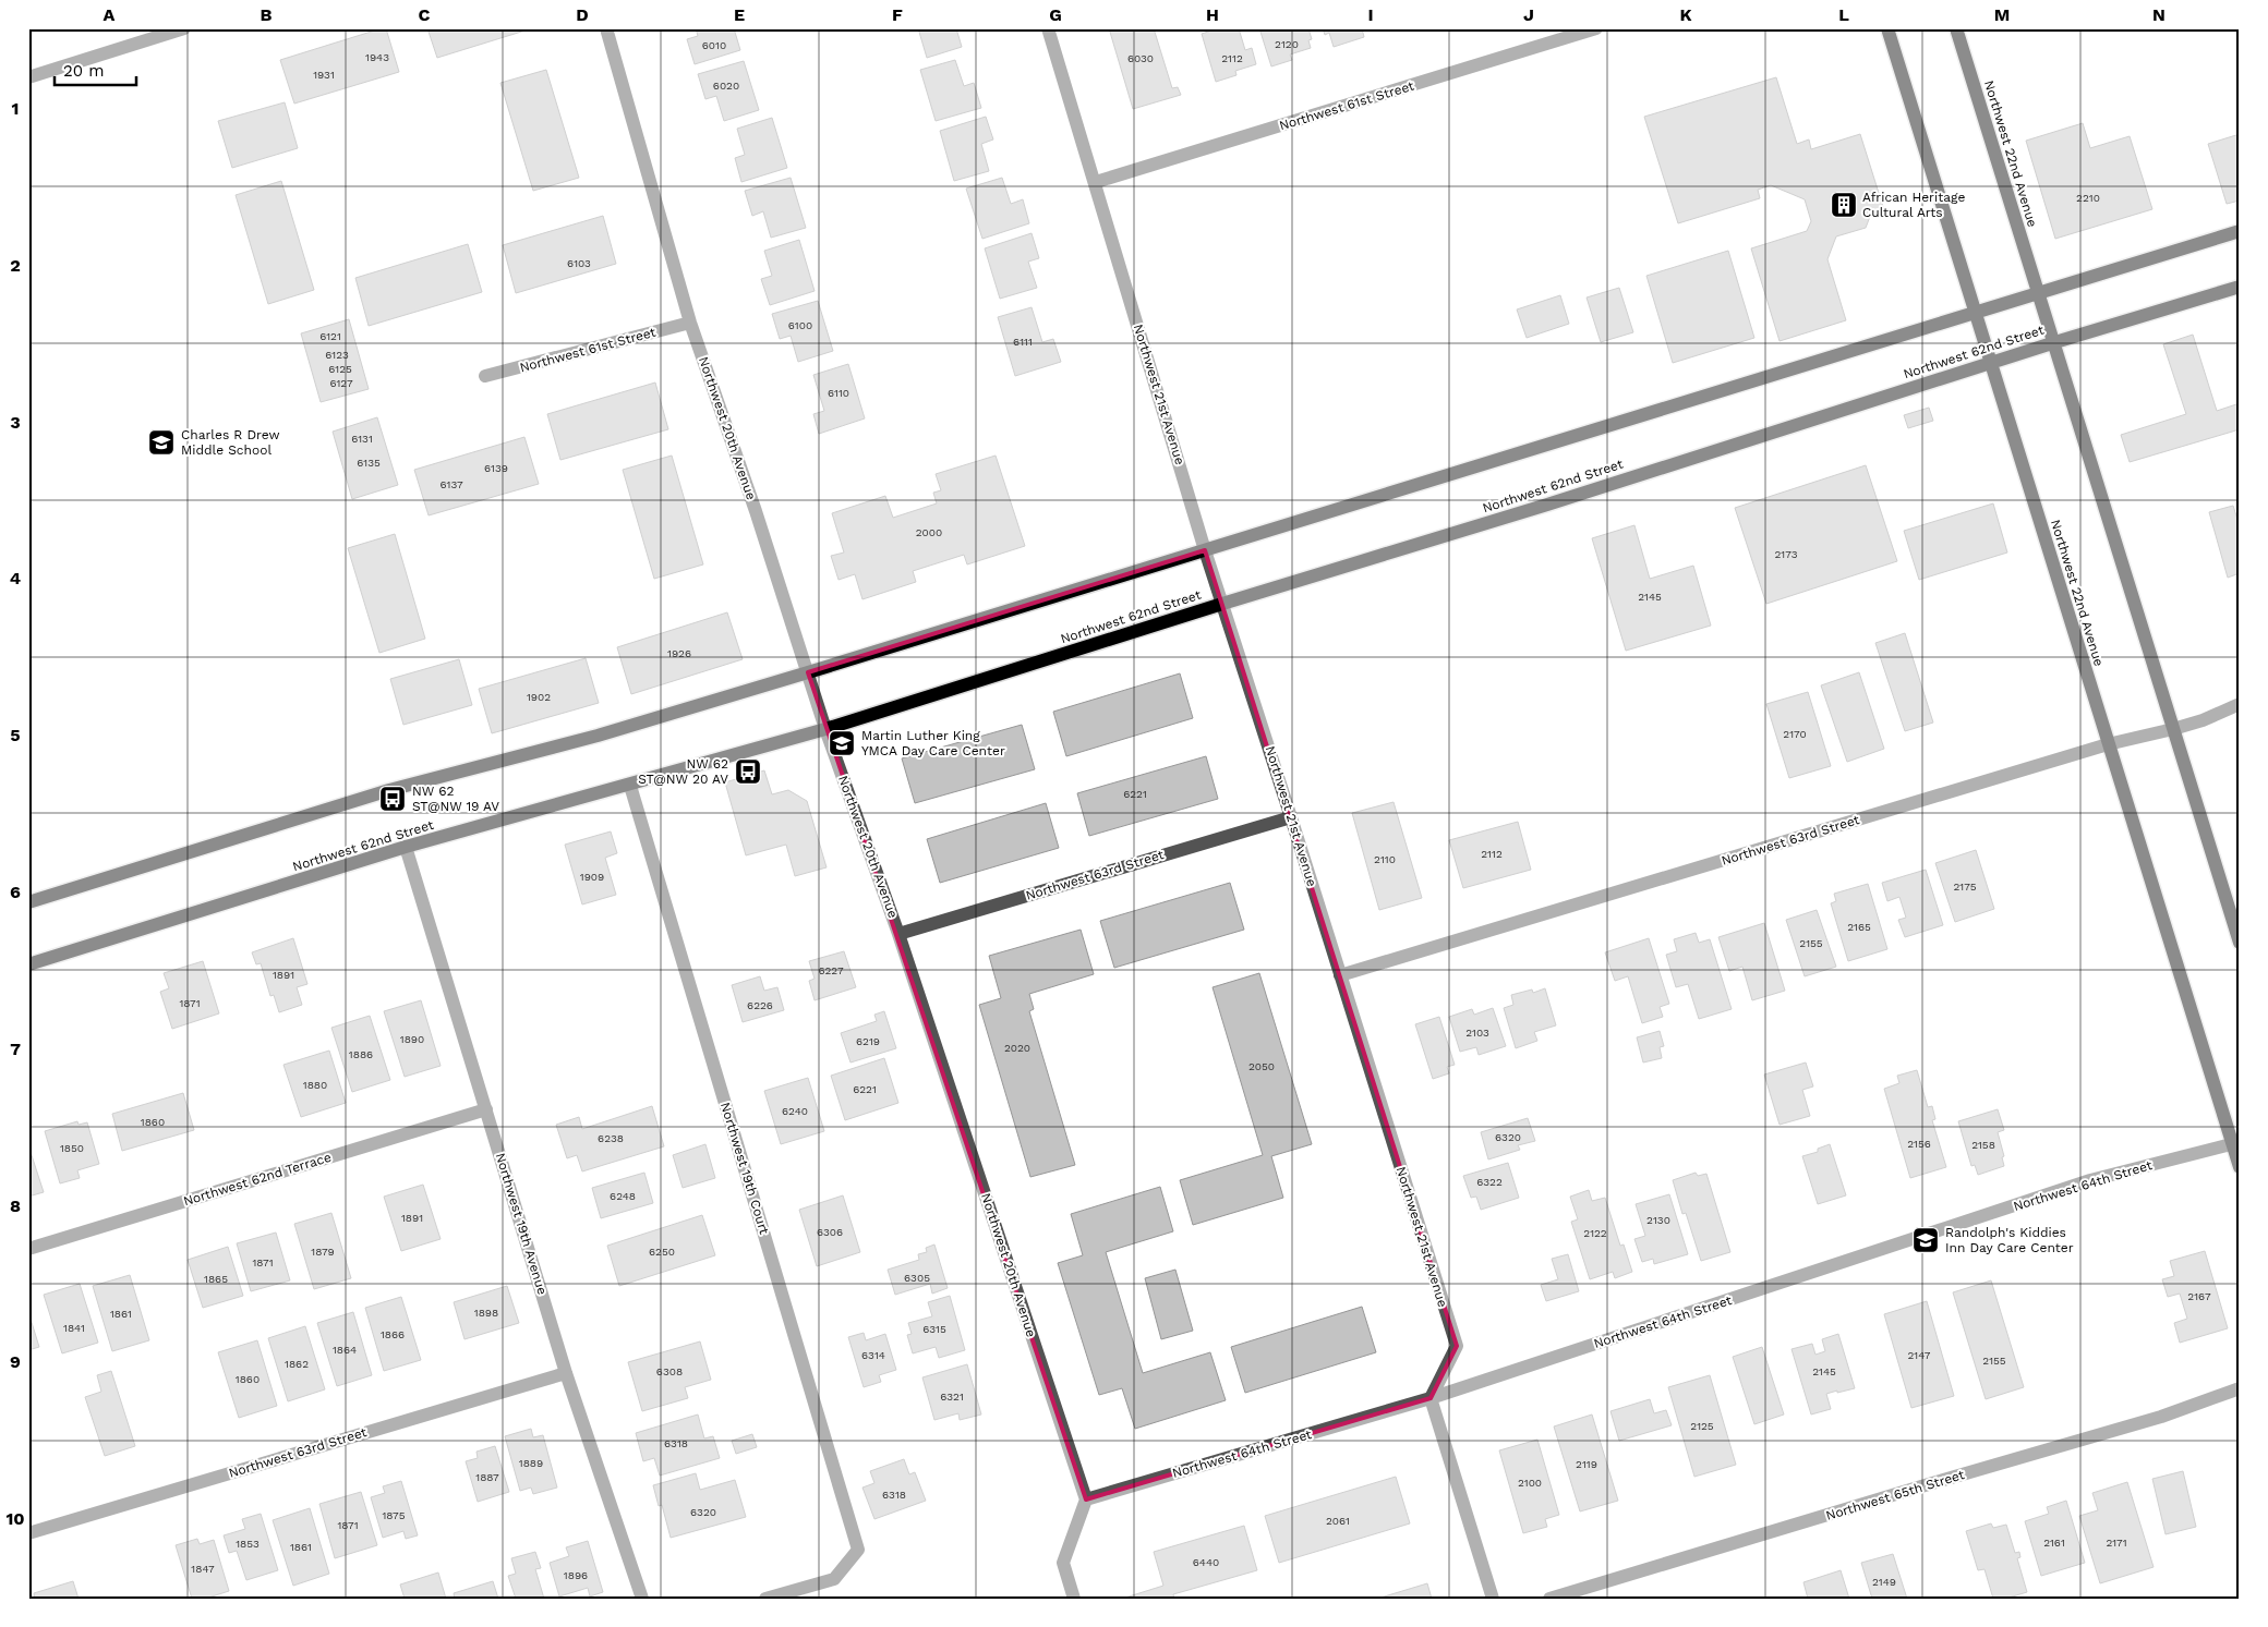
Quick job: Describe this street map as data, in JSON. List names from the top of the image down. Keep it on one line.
{"streets":{"main road":["Northwest 22nd Avenue","Northwest 62nd Street"],"street":["Northwest 61st Street","Northwest 21st Avenue","Northwest 20th Avenue","Northwest 63rd Street","Northwest 19th Court","Northwest 62nd Terrace","Northwest 64th Street","Northwest 19th Avenue","Northwest 65th Street"]},"crossings":[["Northwest 61st Street","Northwest 21st Avenue"],["Northwest 61st Street","Northwest 20th Avenue"],["Northwest 22nd Avenue","Northwest 62nd Street"],["Northwest 22nd Avenue","Northwest 63rd Street"],["Northwest 22nd Avenue","Northwest 64th Street"],["Northwest 62nd Street","Northwest 21st Avenue"],["Northwest 62nd Street","Northwest 20th Avenue"],["Northwest 62nd Street","Northwest 19th Court"],["Northwest 62nd Street","Northwest 19th Avenue"],["Northwest 21st Avenue","Northwest 63rd Street"],["Northwest 21st Avenue","Northwest 64th Street"],["Northwest 20th Avenue","Northwest 63rd Street"],["Northwest 20th Avenue","Northwest 64th Street"],["Northwest 63rd Street","Northwest 19th Avenue"],["Northwest 62nd Terrace","Northwest 19th Avenue"]],"places":{"building":["African Heritage Cultural Arts"],"school or university":["Charles R Drew Middle School","Martin Luther King YMCA Day Care Center","Randolph's Kiddies Inn Day Care Center"],"bus stop":["NW 62 ST@NW 20 AV","NW 62 ST@NW 19 AV"]},"house_numbers":["2120","6010","1943","6030","2112","1931","6020","2210","6103","6100","6121","6111","6123","6125","6127","6110","6131","6135","6139","6137","2000","2173","2145","1926","1902","2170","6221","2112","2110","1909","2175","2165","2155","6227","1891","1871","6226","2103","1890","6219","2020","1886","2050","1880","6221","6240","1860","6320","6238","2156","2158","1850","6322","6248","1891","2130","6306","2122","1879","6250","1871","6305","1865","2167","1898","1861","1841","6315","1866","1864","6314","2147","2155","1862","6308","2145","1860","6321","2125","6318","1889","2119","1887","2100","6318","6320","1875","2061","1871","2161","2171","1853","1861","6440","1847","1896","2149"],"scale_bar":"20 m","grid":{"columns":["A","B","C","D","E","F","G","H","I","J","K","L","M","N"],"rows":["1","2","3","4","5","6","7","8","9","10"]}}
